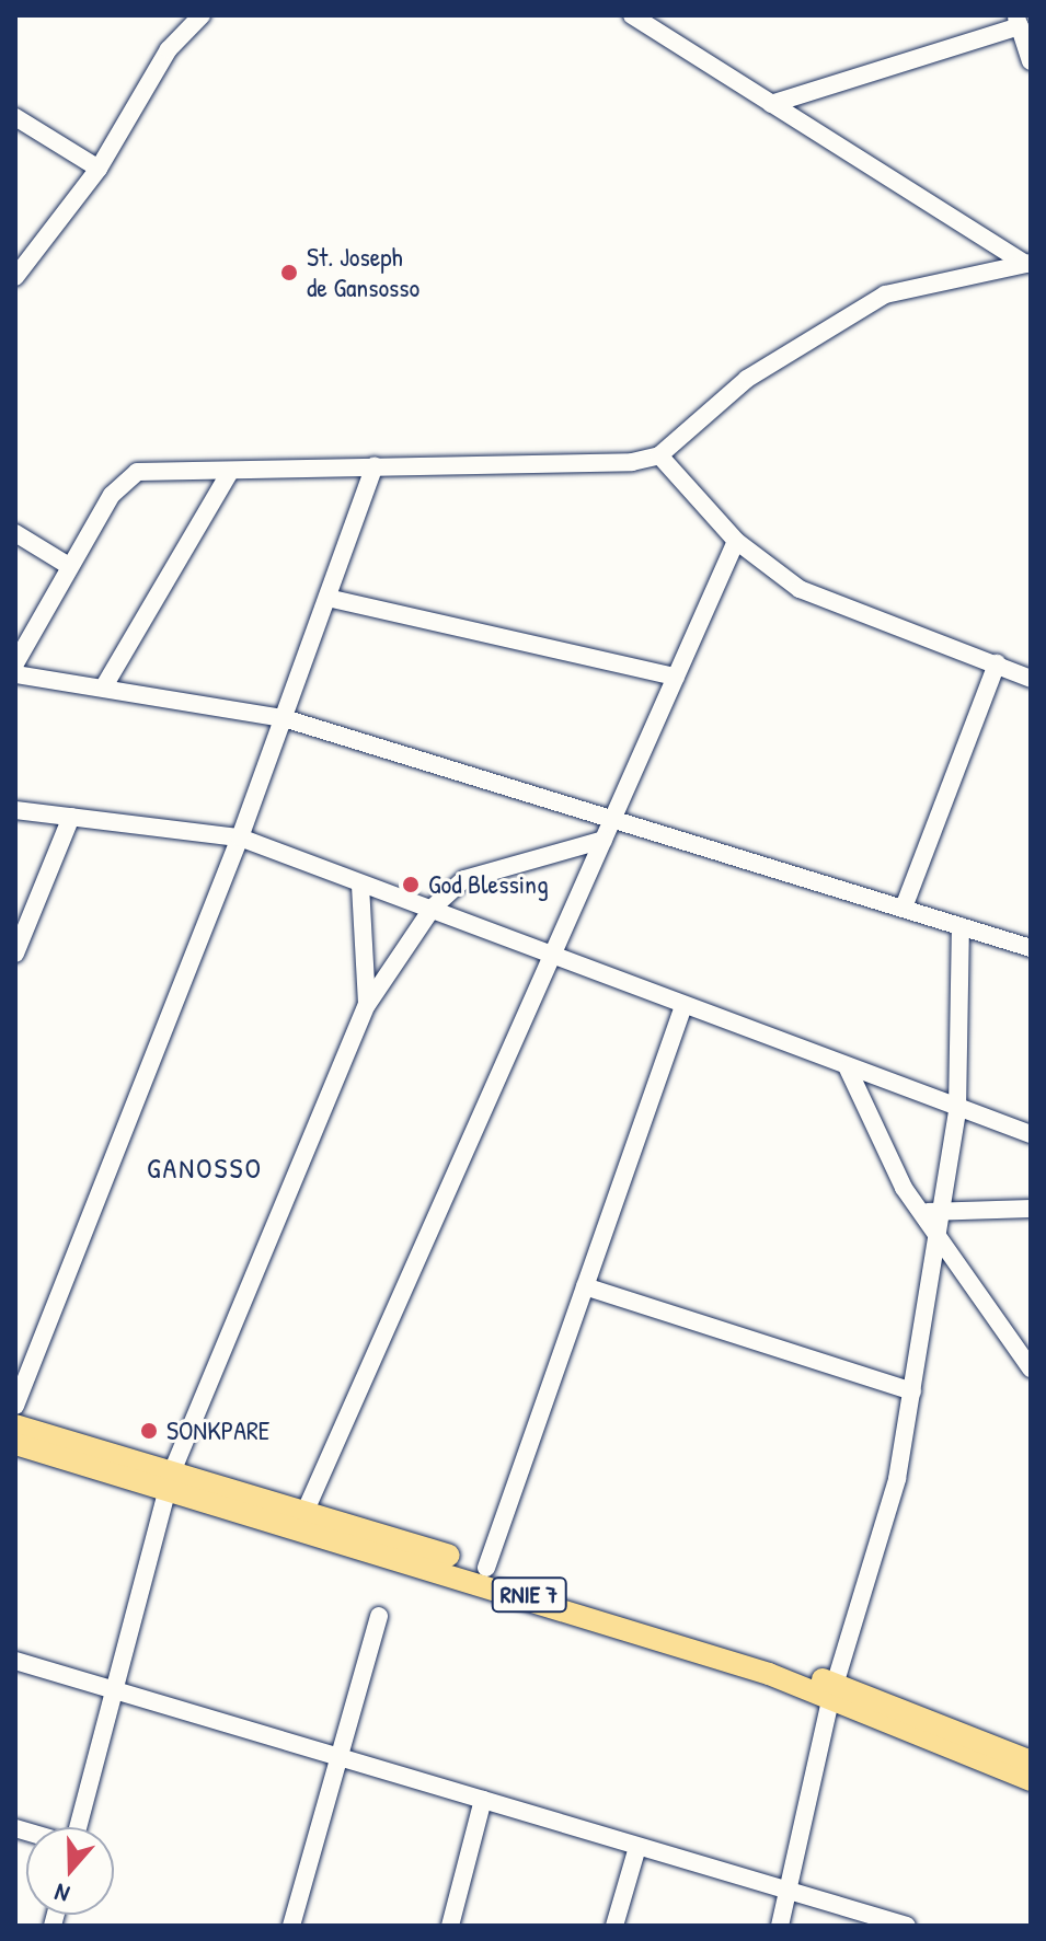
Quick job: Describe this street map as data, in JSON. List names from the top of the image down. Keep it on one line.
{"streets":{"main road":["RNIE 7"]},"districts":["GANOSSO"],"places":["St. Joseph de Gansosso","God Blessing","SONKPARE"],"north":"bottom"}
